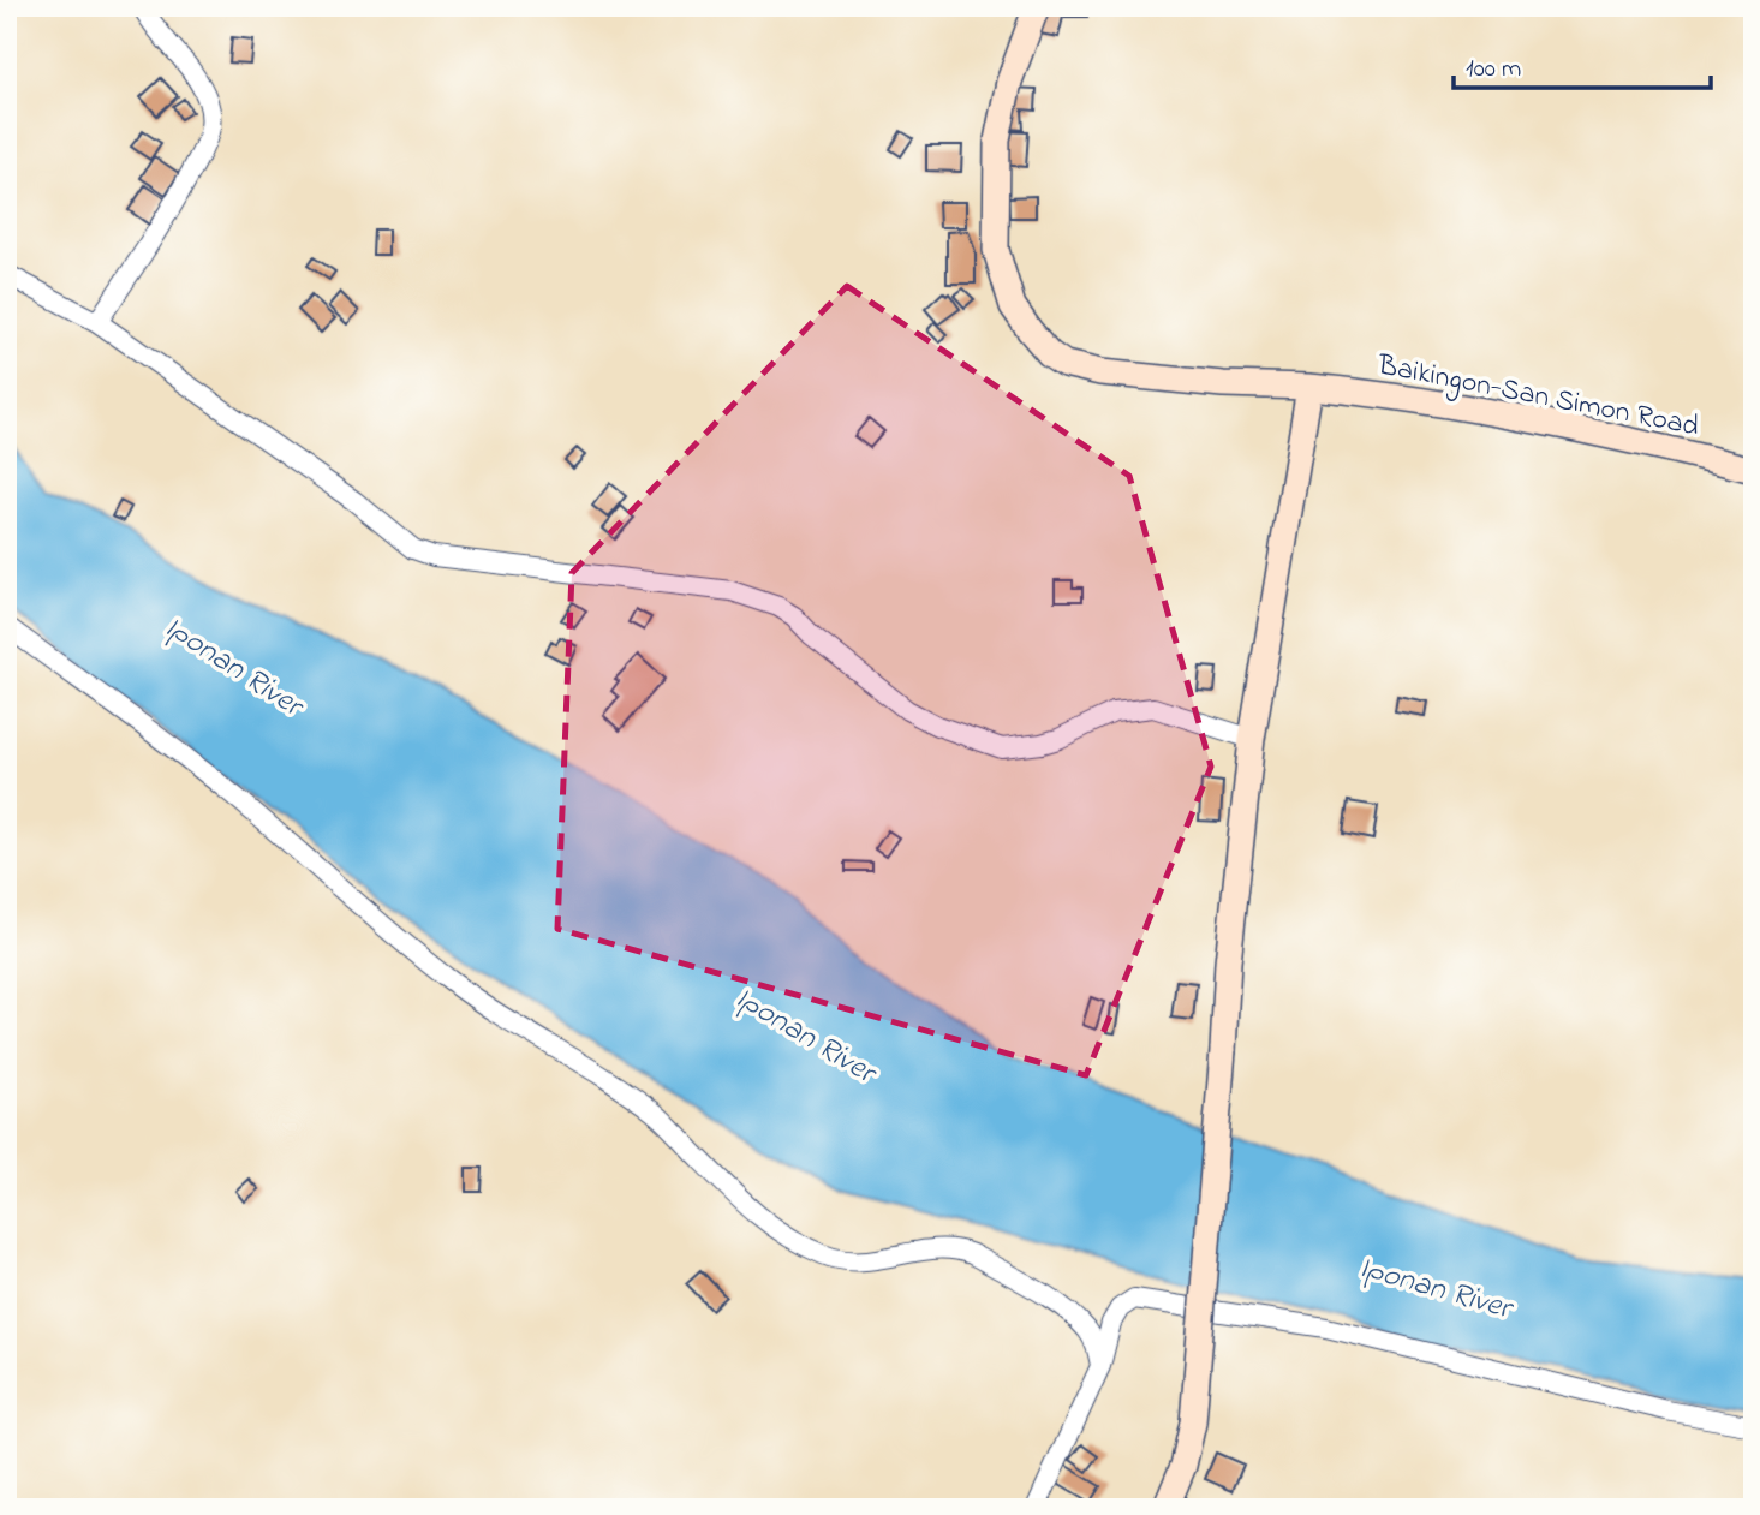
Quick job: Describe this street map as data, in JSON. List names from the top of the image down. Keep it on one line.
{"streets":{"street":["Baikingon-San Simon Road"]},"water":["Iponan River"],"scale_bar":"100 m"}
